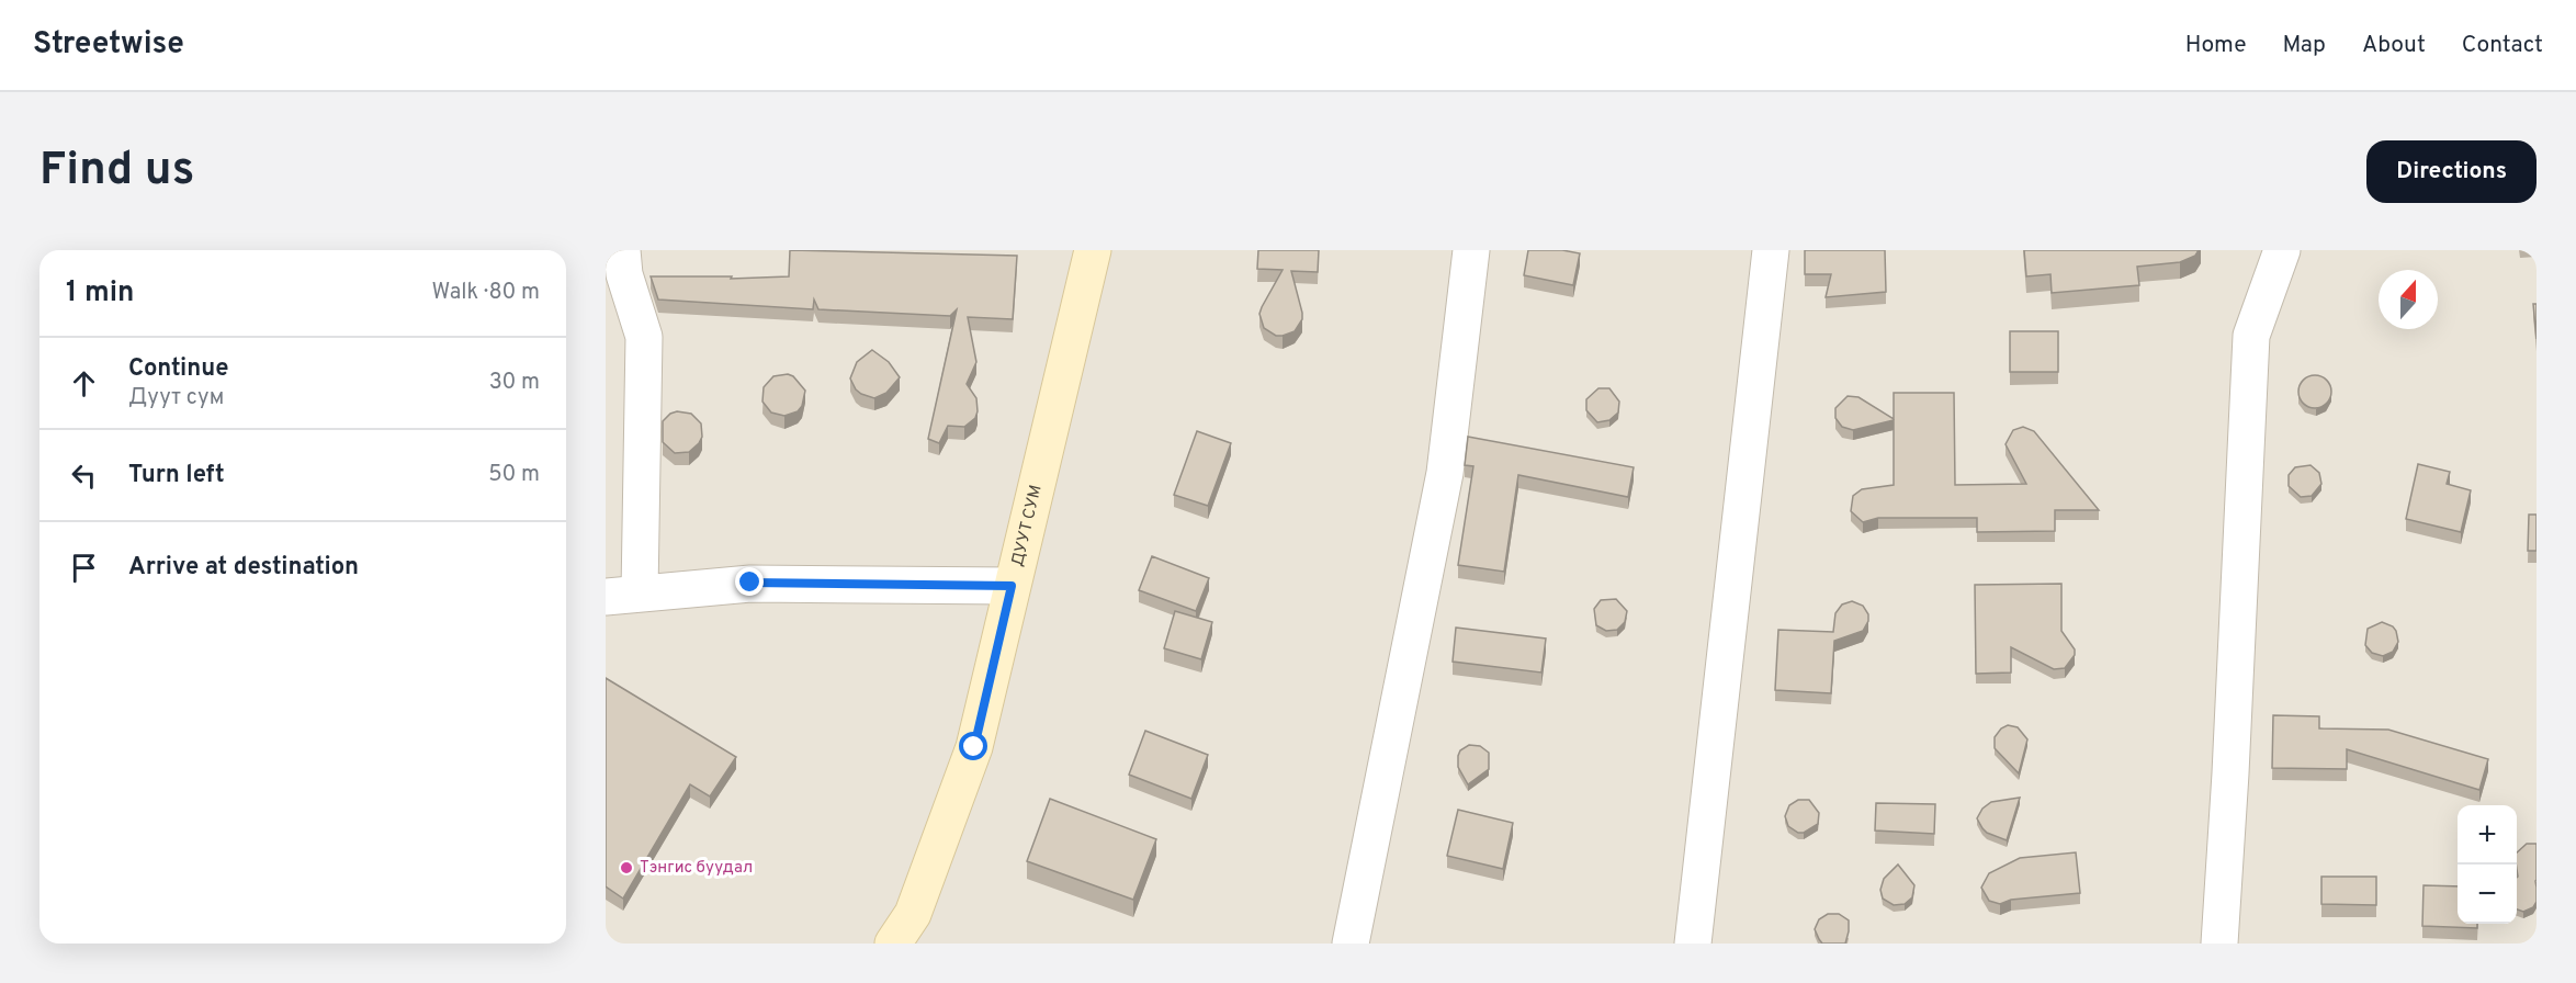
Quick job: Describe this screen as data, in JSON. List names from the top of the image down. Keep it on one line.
{"streets":{"main road":["ДУУТ СУМ"]},"places":["Тэнгис буудал"],"north":"top","page":{"header":"Streetwise","nav":["Home","Map","About","Contact"],"buttons":"Directions","title":"Find us","heading":["1 min","Walk · 80 m"],"list":[["Continue","Дуут сум","30 m"],["Turn left","50 m"],"Arrive at destination"],"map_buttons":["+","−"]}}
